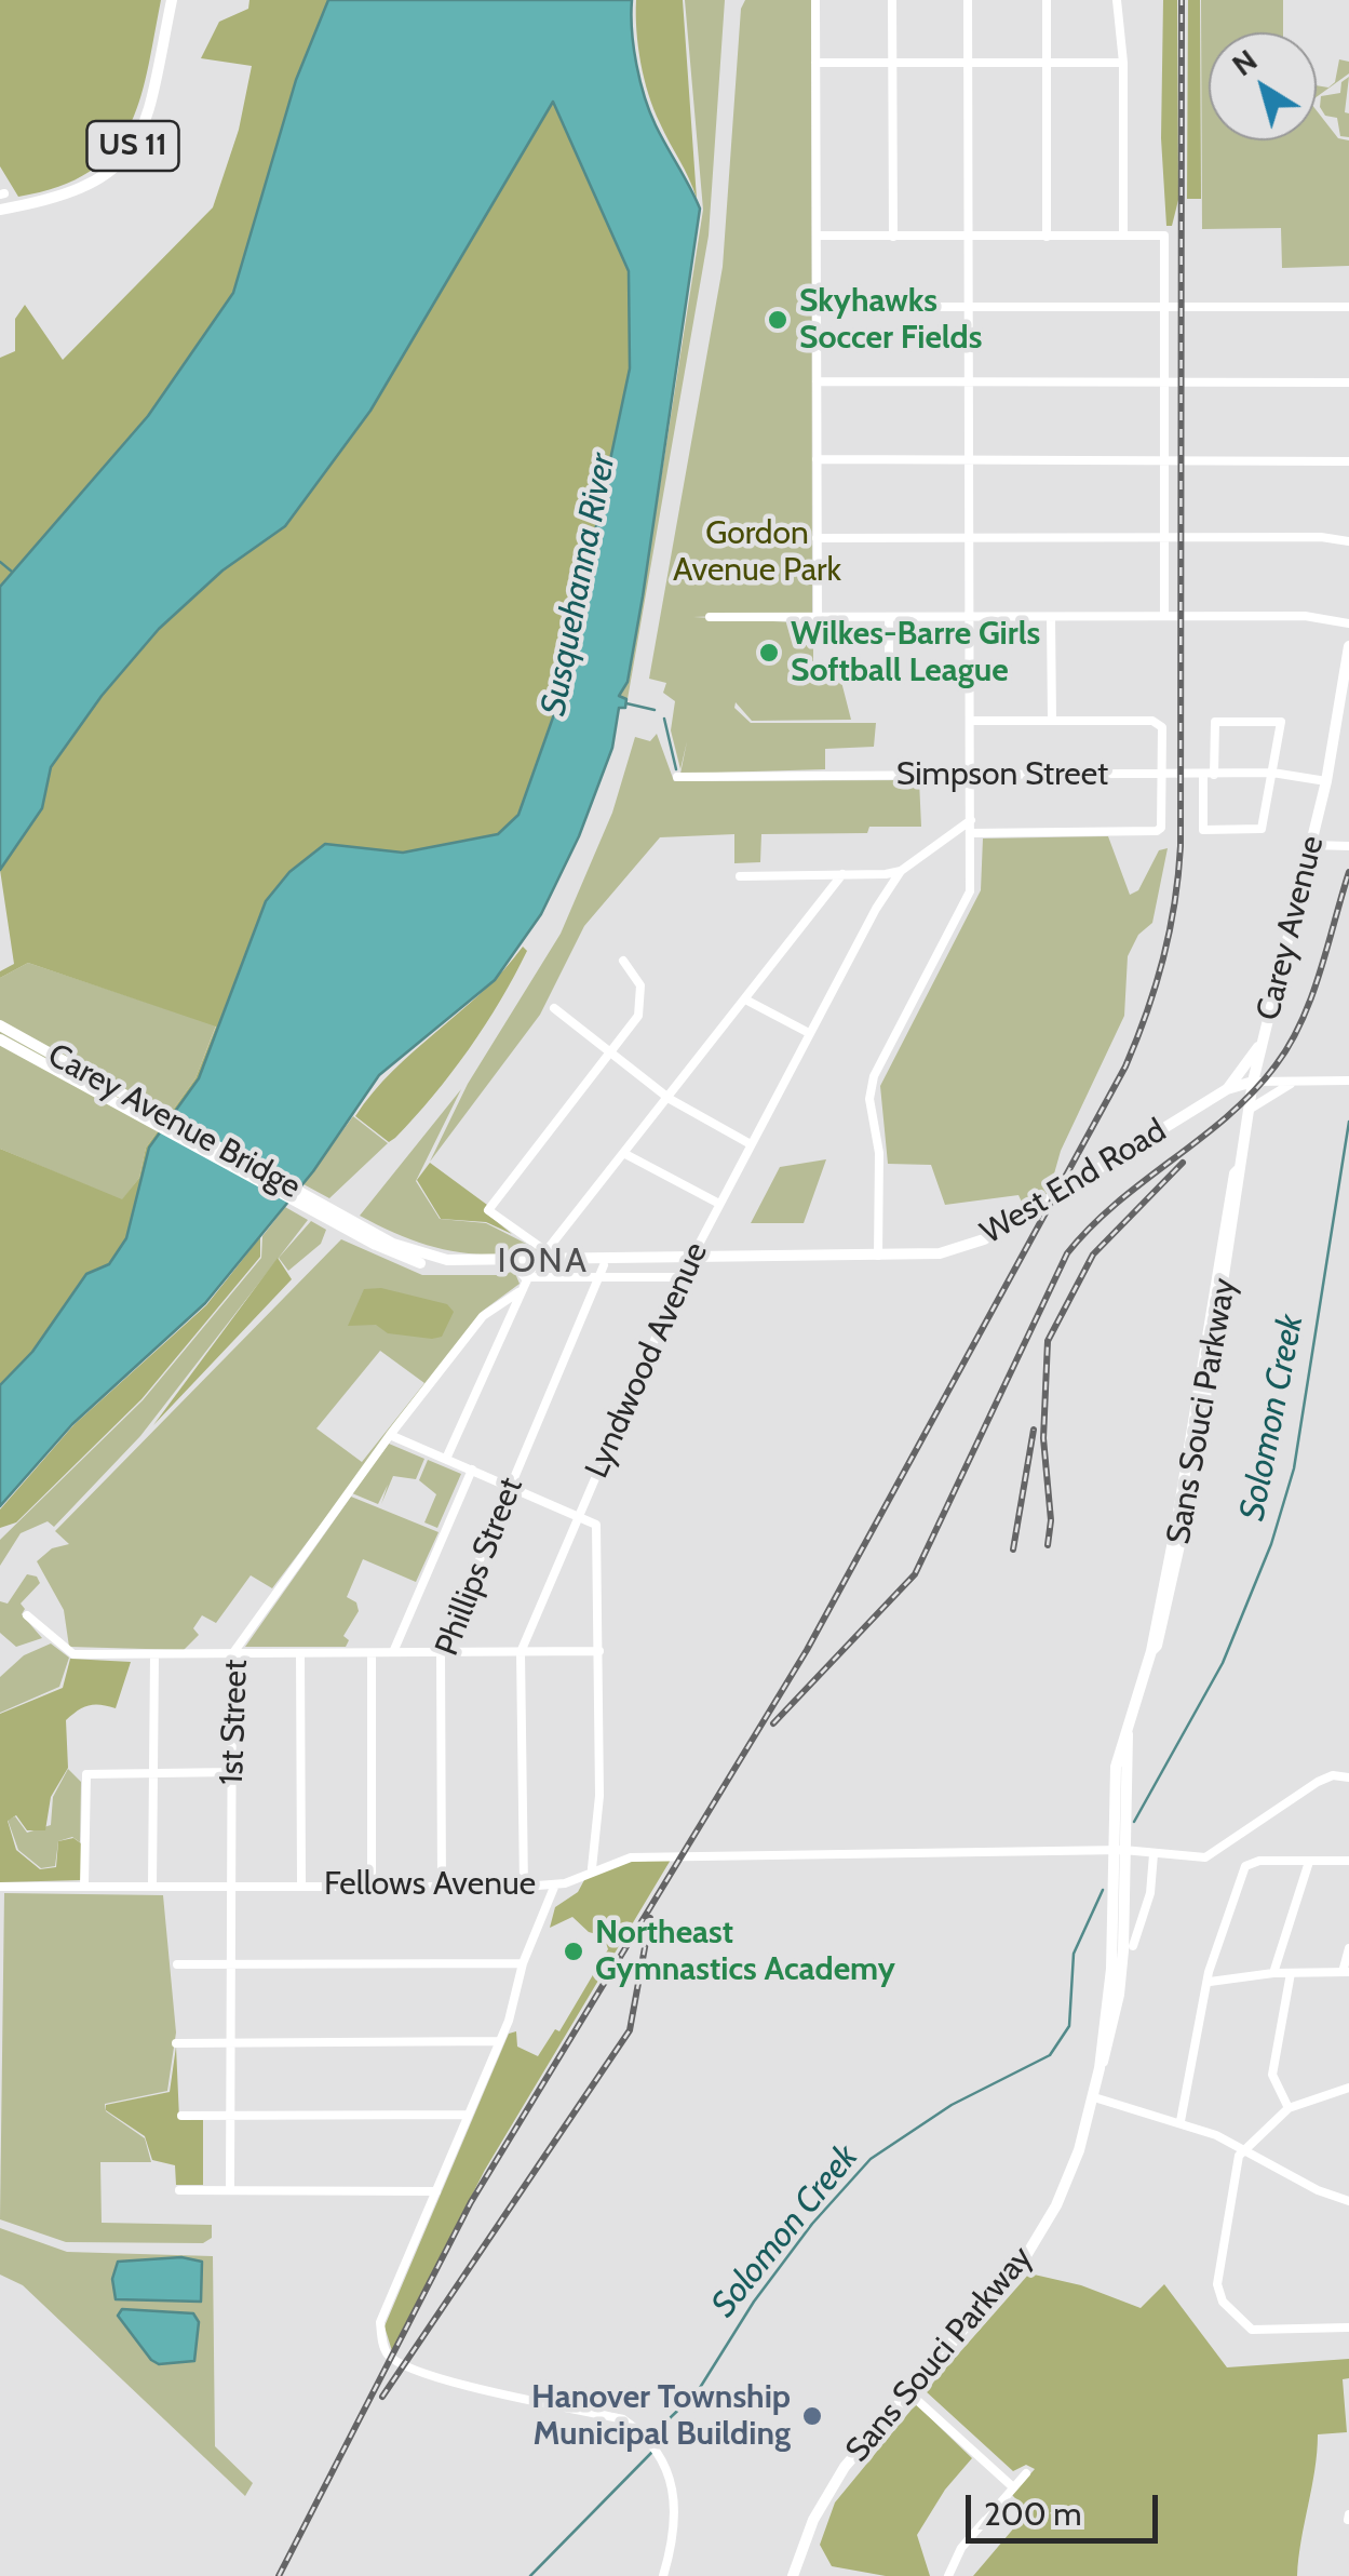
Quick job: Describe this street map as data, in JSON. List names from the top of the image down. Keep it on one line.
{"streets":{"main road":["US 11","Carey Avenue","Carey Avenue Bridge","West End Road","Sans Souci Parkway"],"street":["Simpson Street","Lyndwood Avenue","Phillips Street","1st Street","Fellows Avenue"]},"crossings":[["Simpson Street","Carey Avenue"],["Carey Avenue","West End Road"],["Carey Avenue","Sans Souci Parkway"],["Carey Avenue Bridge","West End Road"],["West End Road","Lyndwood Avenue"],["West End Road","Sans Souci Parkway"],["West End Road","Phillips Street"],["Lyndwood Avenue","Fellows Avenue"],["Sans Souci Parkway","Fellows Avenue"],["Phillips Street","Fellows Avenue"],["1st Street","Fellows Avenue"]],"districts":["IONA"],"water":["Susquehanna River","Solomon Creek"],"parks":["Gordon Avenue Park"],"places":["Skyhawks Soccer Fields","Wilkes-Barre Girls Softball League","Northeast Gymnastics Academy","Hanover Township Municipal Building"],"scale_bar":"200 m","north":"top left"}
